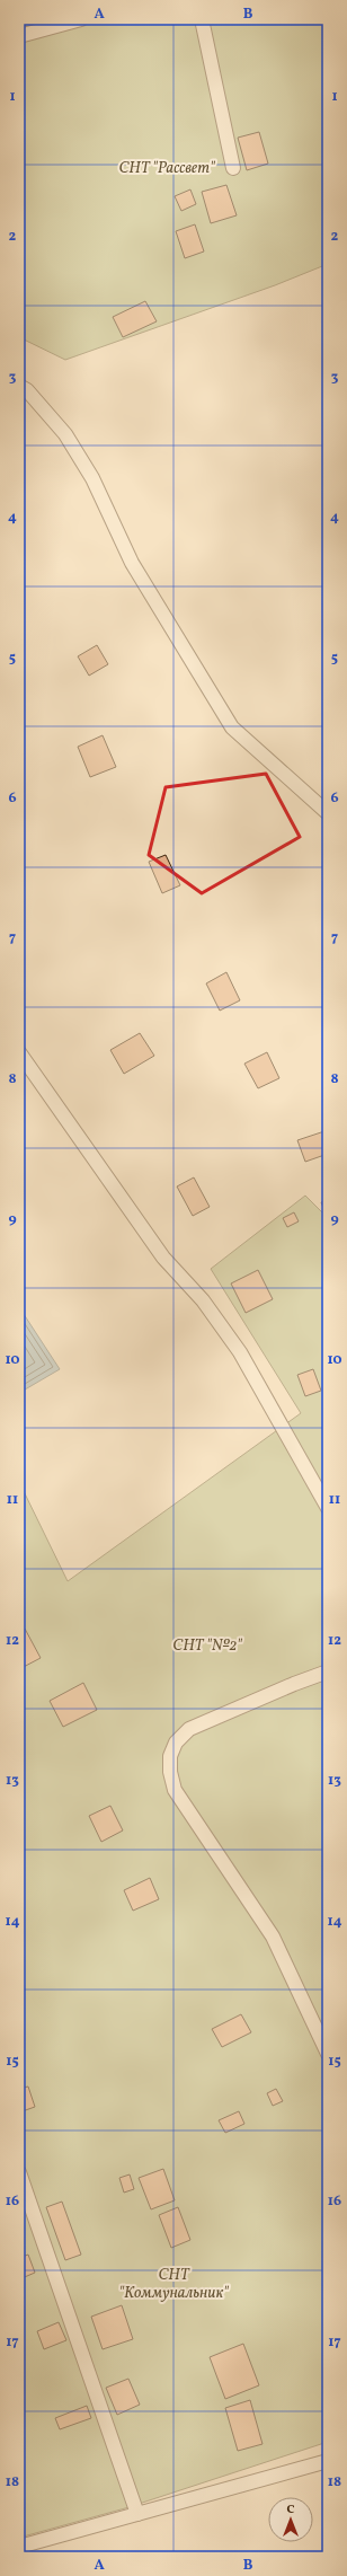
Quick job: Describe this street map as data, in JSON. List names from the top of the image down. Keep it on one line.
{"parks":["СНТ \"Рассвет\"","СНТ \"№2\"","СНТ \"Коммунальник\""],"north":"top","grid":{"columns":["A","B"],"rows":["1","2","3","4","5","6","7","8","9","10","11","12","13","14","15","16","17","18"]}}
